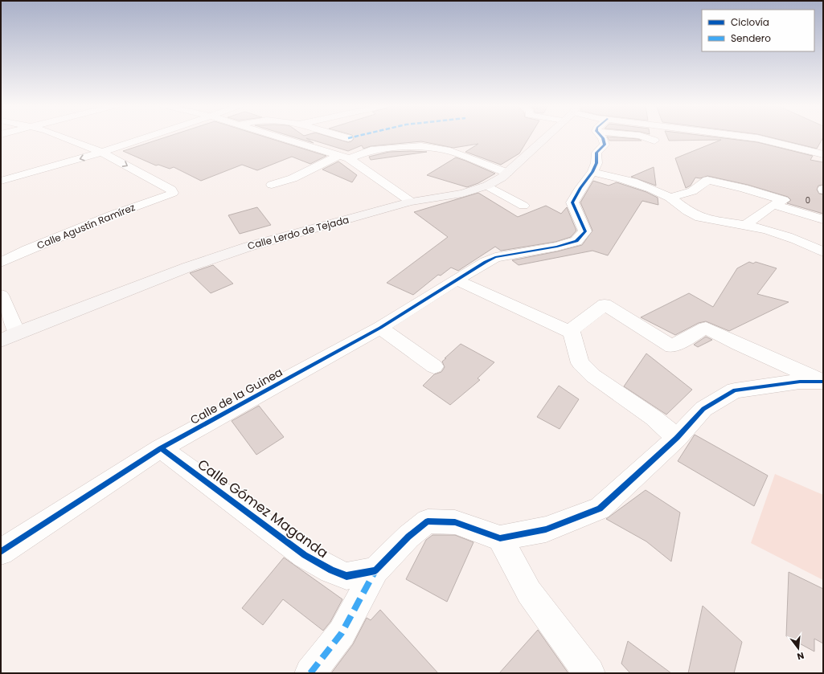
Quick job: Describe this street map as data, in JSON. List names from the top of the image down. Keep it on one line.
{"streets":{"street":["Calle Agustín Ramírez","Calle Lerdo de Tejada","Calle de la Guinea","Calle Gómez Maganda"]},"crossings":[["Calle de la Guinea","Calle Gómez Maganda"]],"house_numbers":["0"],"legend":["Ciclovía","Sendero"],"north":"bottom"}
